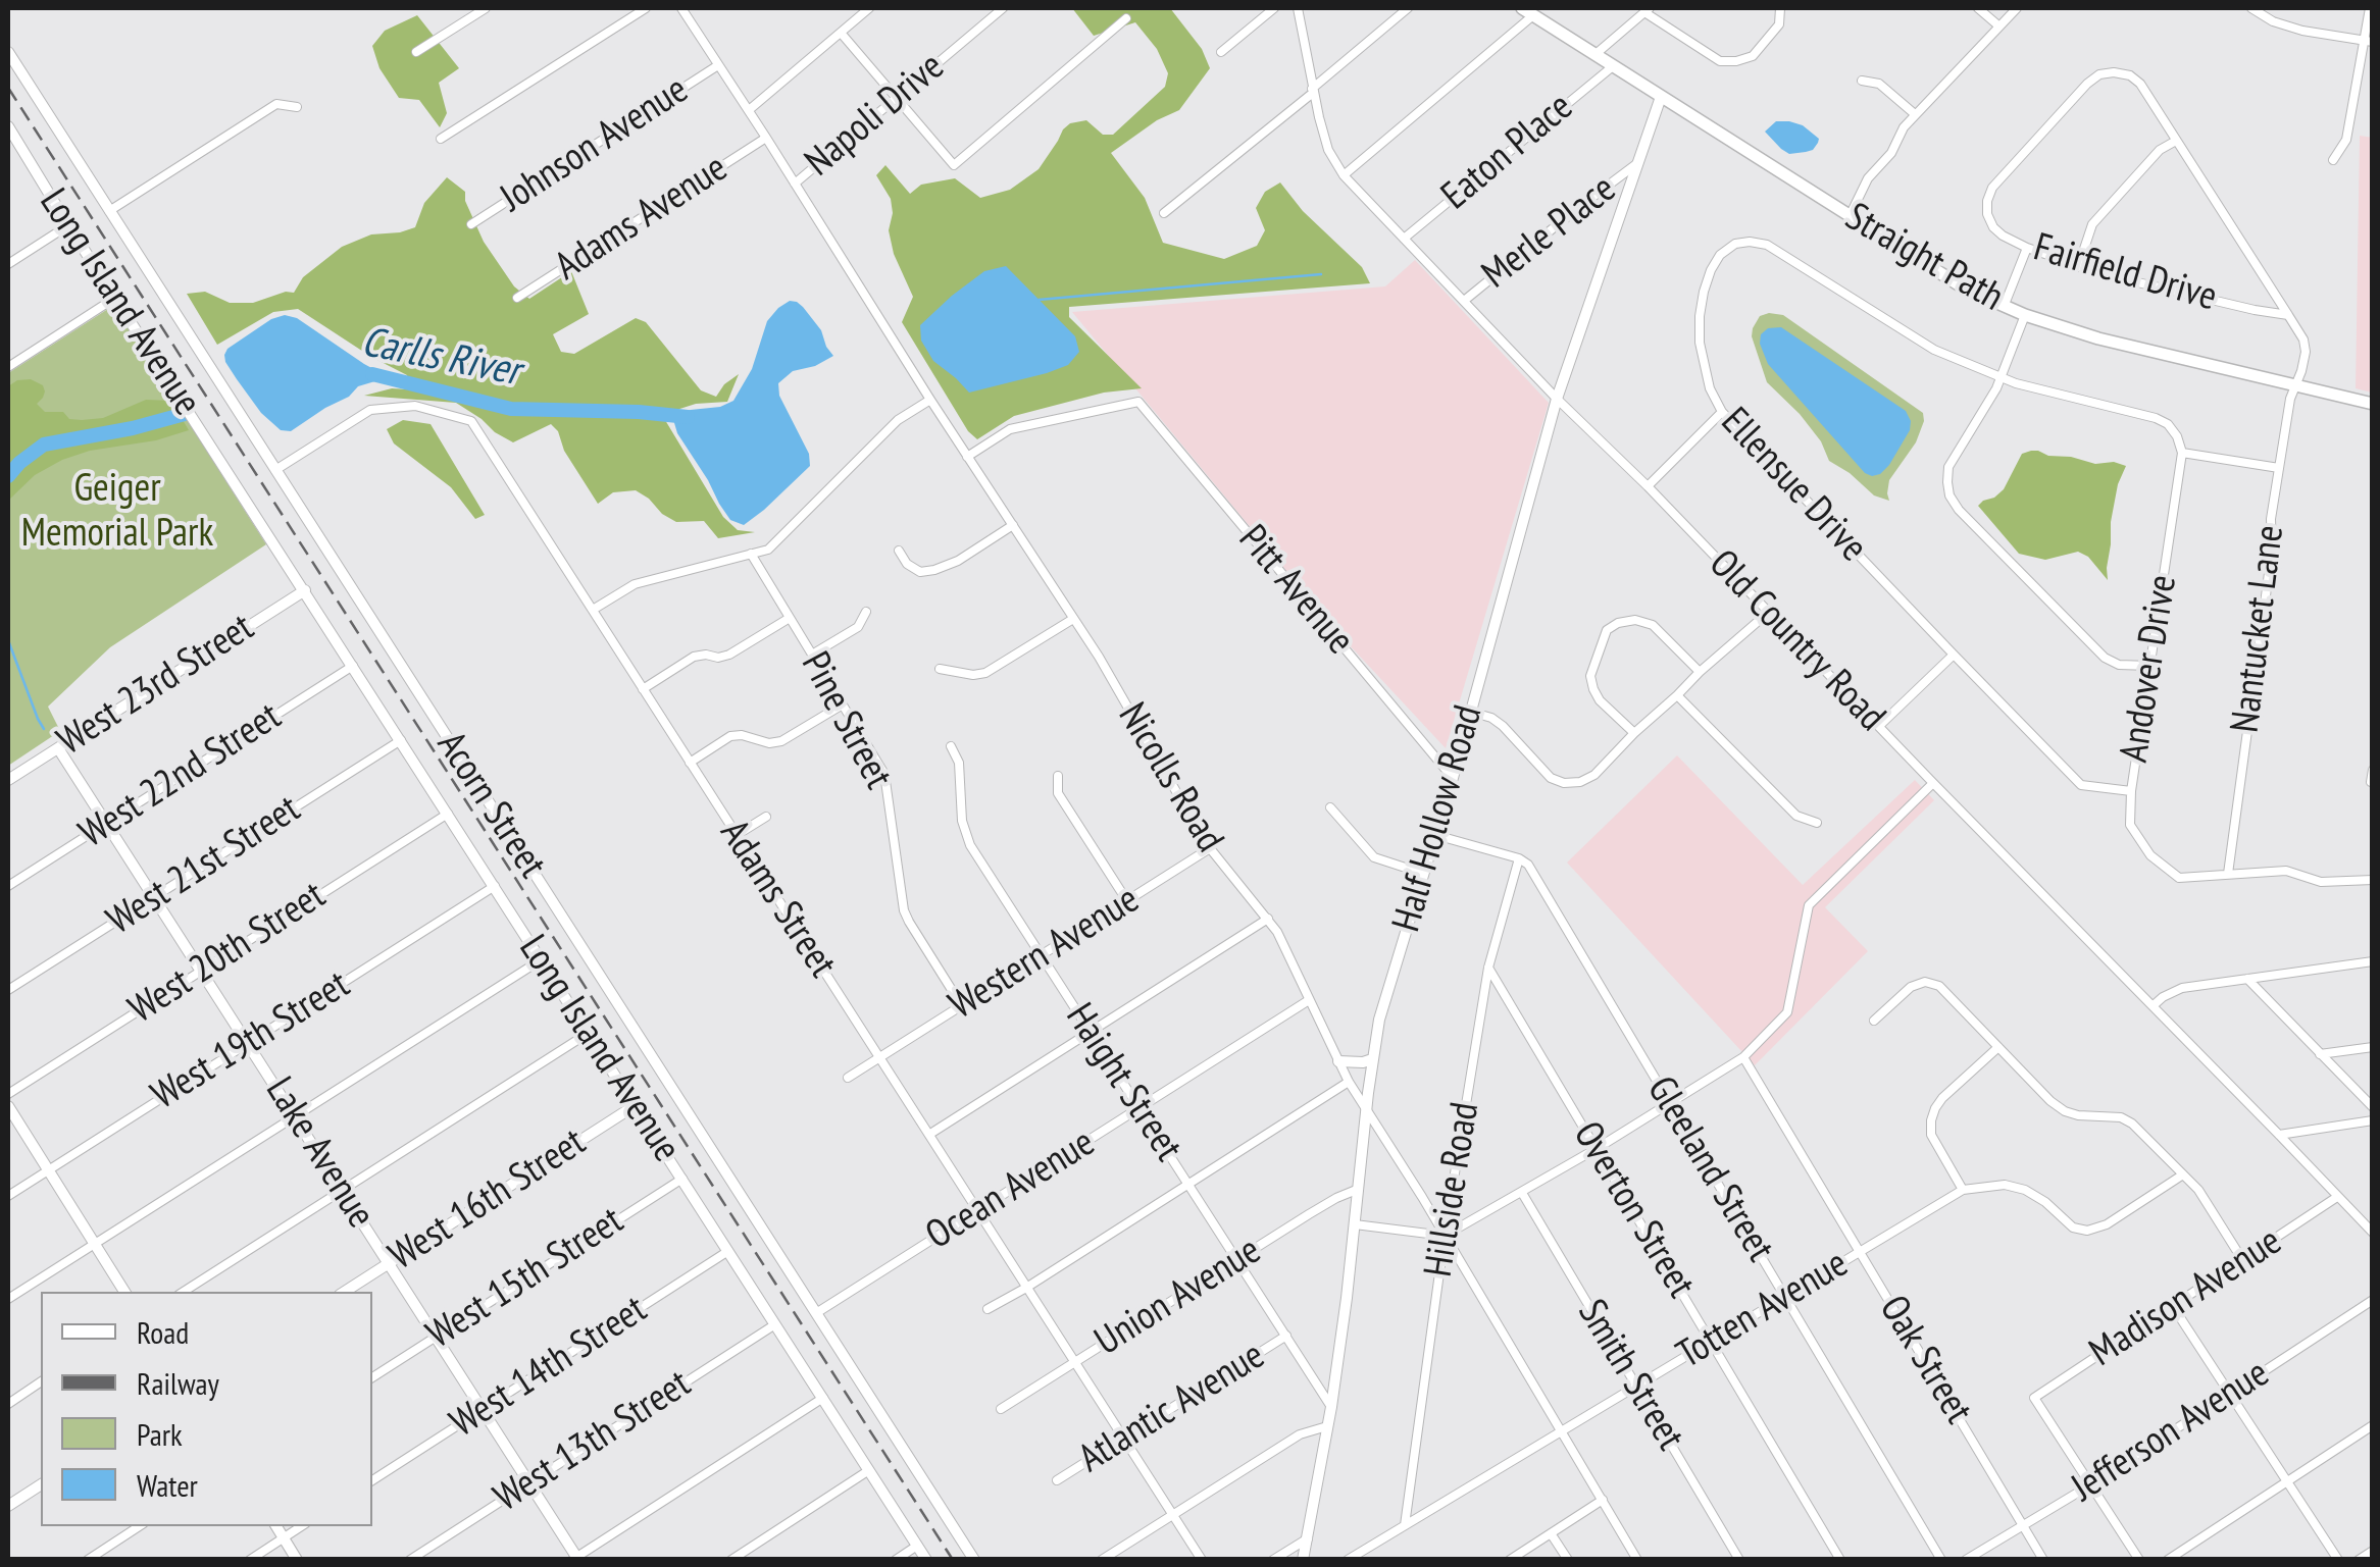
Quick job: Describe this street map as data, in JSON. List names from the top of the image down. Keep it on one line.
{"streets":{"main road":["Straight Path"],"street":["Napoli Drive","Johnson Avenue","Eaton Place","Adams Avenue","Merle Place","Fairfield Drive","Long Island Avenue","Ellensue Drive","Pitt Avenue","Nantucket Lane","Old Country Road","Andover Drive","West 23rd Street","Pine Street","West 22nd Street","Nicolls Road","Acorn Street","Half Hollow Road","West 21st Street","Adams Street","West 20th Street","Western Avenue","West 19th Street","Haight Street","Lake Avenue","Gleeland Street","Ocean Avenue","Hillside Road","West 16th Street","Overton Street","West 15th Street","Union Avenue","Madison Avenue","Totten Avenue","Oak Street","West 14th Street","Smith Street","Atlantic Avenue","Jefferson Avenue","West 13th Street"]},"crossings":[["Napoli Drive","Nicolls Road"],["Johnson Avenue","Nicolls Road"],["Eaton Place","Straight Path"],["Eaton Place","Old Country Road"],["Adams Avenue","Nicolls Road"],["Merle Place","Old Country Road"],["Merle Place","Half Hollow Road"],["Straight Path","Fairfield Drive"],["Straight Path","Nantucket Lane"],["Straight Path","Half Hollow Road"],["Fairfield Drive","Nantucket Lane"],["Long Island Avenue","West 23rd Street"],["Long Island Avenue","West 22nd Street"],["Long Island Avenue","West 21st Street"],["Long Island Avenue","West 20th Street"],["Long Island Avenue","West 19th Street"],["Long Island Avenue","West 16th Street"],["Long Island Avenue","West 15th Street"],["Long Island Avenue","West 14th Street"],["Long Island Avenue","West 13th Street"],["Ellensue Drive","Andover Drive"],["Pitt Avenue","Nicolls Road"],["Pitt Avenue","Half Hollow Road"],["Nantucket Lane","Andover Drive"],["Old Country Road","Half Hollow Road"],["Old Country Road","Madison Avenue"],["West 23rd Street","Lake Avenue"],["Pine Street","Western Avenue"],["West 22nd Street","Lake Avenue"],["Nicolls Road","Half Hollow Road"],["Nicolls Road","Western Avenue"],["Nicolls Road","Ocean Avenue"],["Nicolls Road","Hillside Road"],["Nicolls Road","Totten Avenue"],["Acorn Street","Adams Street"],["Acorn Street","Ocean Avenue"],["Half Hollow Road","Haight Street"],["Half Hollow Road","Union Avenue"],["West 21st Street","Lake Avenue"],["Adams Street","Western Avenue"],["Adams Street","Ocean Avenue"],["Adams Street","Union Avenue"],["Adams Street","Atlantic Avenue"],["West 20th Street","Lake Avenue"],["Western Avenue","Haight Street"],["West 19th Street","Lake Avenue"],["Haight Street","Ocean Avenue"],["Haight Street","Union Avenue"],["Haight Street","Atlantic Avenue"],["Lake Avenue","West 16th Street"],["Lake Avenue","West 15th Street"],["Lake Avenue","West 14th Street"],["Lake Avenue","West 13th Street"],["Gleeland Street","Hillside Road"],["Gleeland Street","Totten Avenue"],["Hillside Road","Overton Street"],["Hillside Road","Totten Avenue"],["Overton Street","Totten Avenue"],["Madison Avenue","Jefferson Avenue"],["Totten Avenue","Oak Street"],["Totten Avenue","Smith Street"],["Oak Street","Jefferson Avenue"]],"water":["Carlls River"],"parks":["Geiger Memorial Park"],"legend":["Road","Railway","Park","Water"]}
